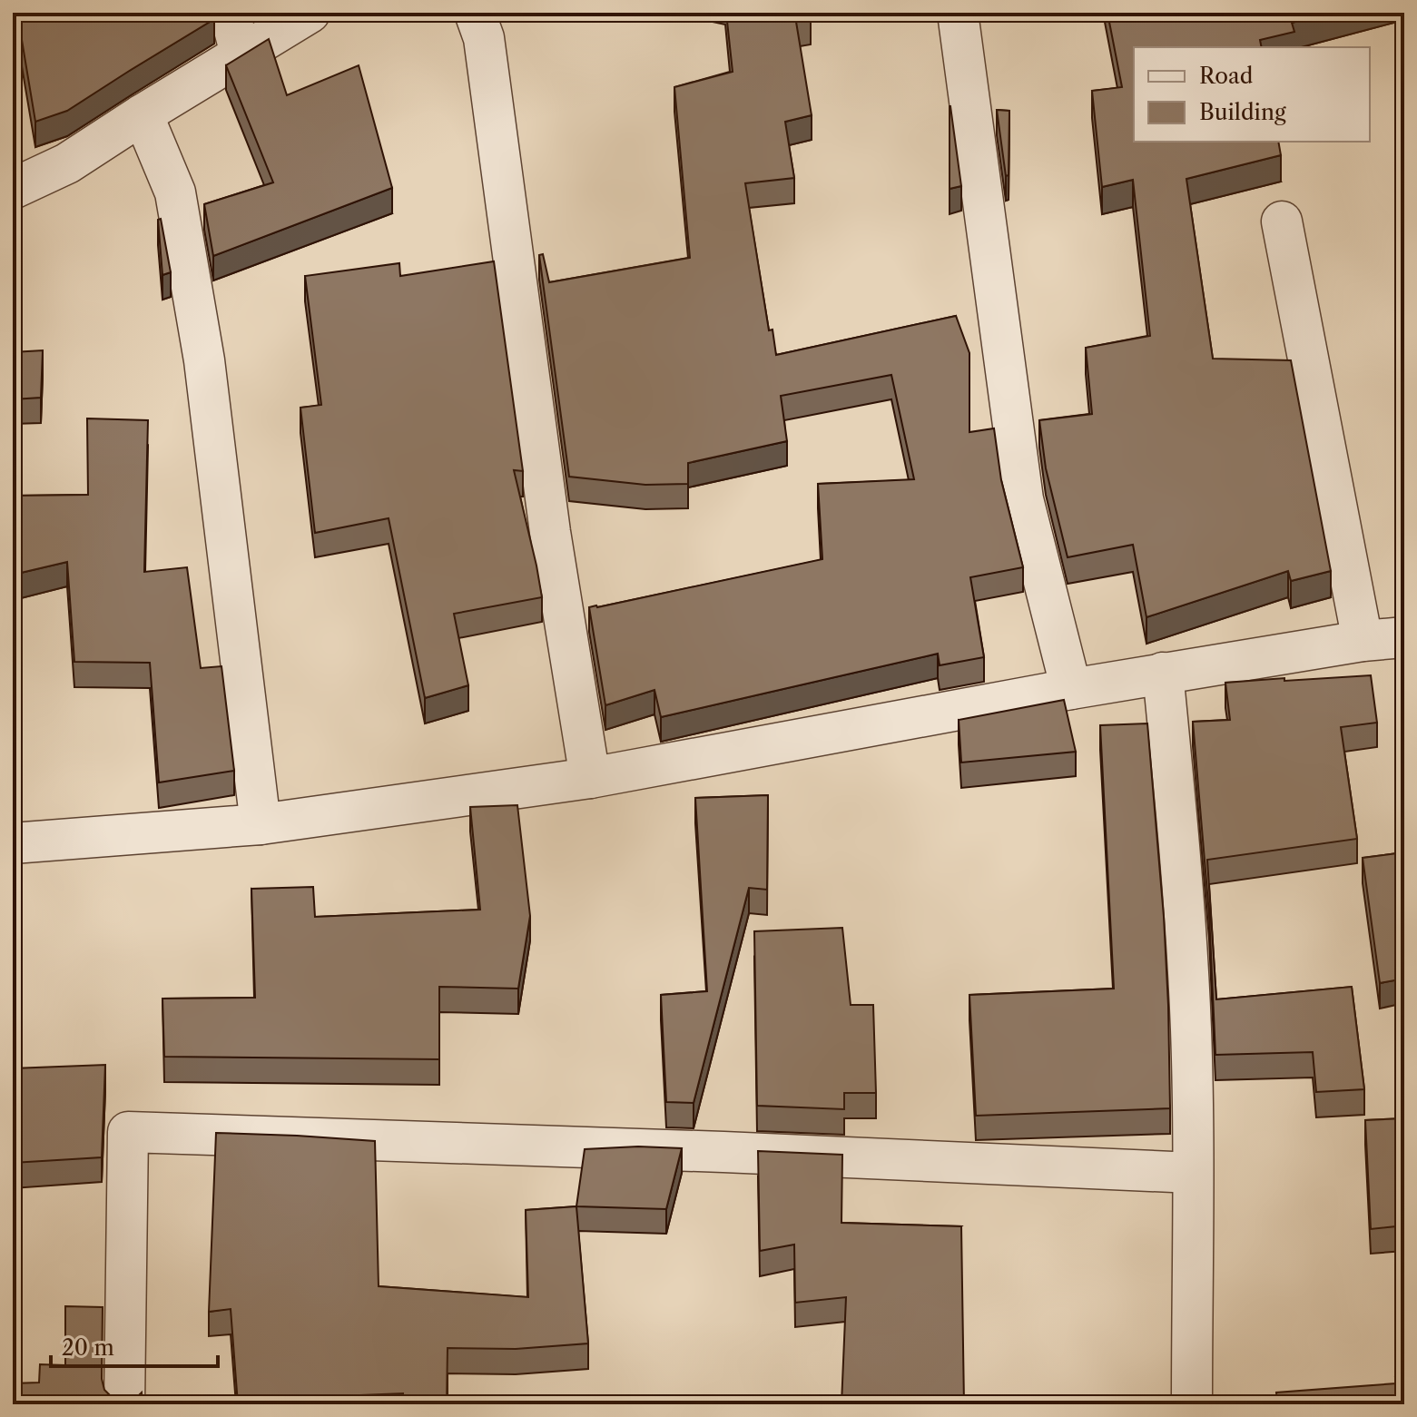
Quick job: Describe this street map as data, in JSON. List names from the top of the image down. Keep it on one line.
{"legend":["Road","Building"],"scale_bar":"20 m"}
